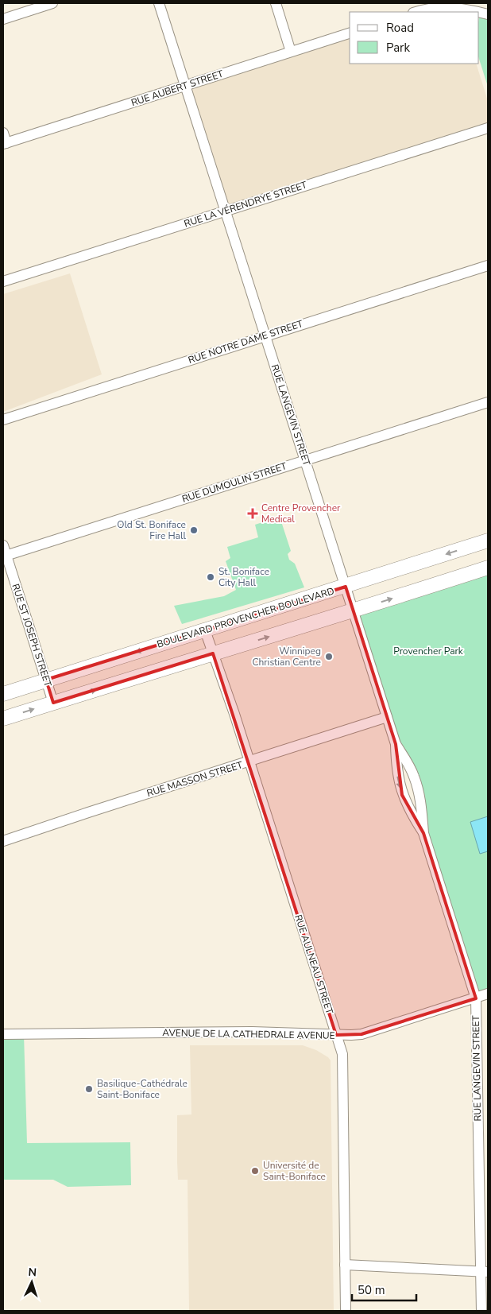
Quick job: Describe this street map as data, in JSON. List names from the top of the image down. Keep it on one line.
{"streets":{"main road":["BOULEVARD PROVENCHER BOULEVARD"],"street":["RUE AUBERT STREET","RUE LA VÉRENDRYE STREET","RUE NOTRE DAME STREET","RUE LANGEVIN STREET","RUE DUMOULIN STREET","RUE ST JOSEPH STREET","RUE MASSON STREET","RUE AULNEAU STREET","AVENUE DE LA CATHEDRALE AVENUE"]},"crossings":[["RUE AUBERT STREET","RUE LANGEVIN STREET"],["RUE LA VÉRENDRYE STREET","RUE LANGEVIN STREET"],["RUE NOTRE DAME STREET","RUE LANGEVIN STREET"],["RUE LANGEVIN STREET","RUE DUMOULIN STREET"],["RUE LANGEVIN STREET","BOULEVARD PROVENCHER BOULEVARD"],["RUE LANGEVIN STREET","RUE MASSON STREET"],["RUE LANGEVIN STREET","AVENUE DE LA CATHEDRALE AVENUE"],["RUE DUMOULIN STREET","RUE ST JOSEPH STREET"],["BOULEVARD PROVENCHER BOULEVARD","RUE ST JOSEPH STREET"],["BOULEVARD PROVENCHER BOULEVARD","RUE AULNEAU STREET"],["RUE MASSON STREET","RUE AULNEAU STREET"],["RUE AULNEAU STREET","AVENUE DE LA CATHEDRALE AVENUE"]],"parks":["Provencher Park"],"places":{"health":["Centre Provencher Medical"],"other":["Old St. Boniface Fire Hall","St. Boniface City Hall","Winnipeg Christian Centre","Basilique-Cathédrale Saint-Boniface","Université de Saint-Boniface"]},"legend":["Road","Park"],"scale_bar":"50 m","north":"top"}
